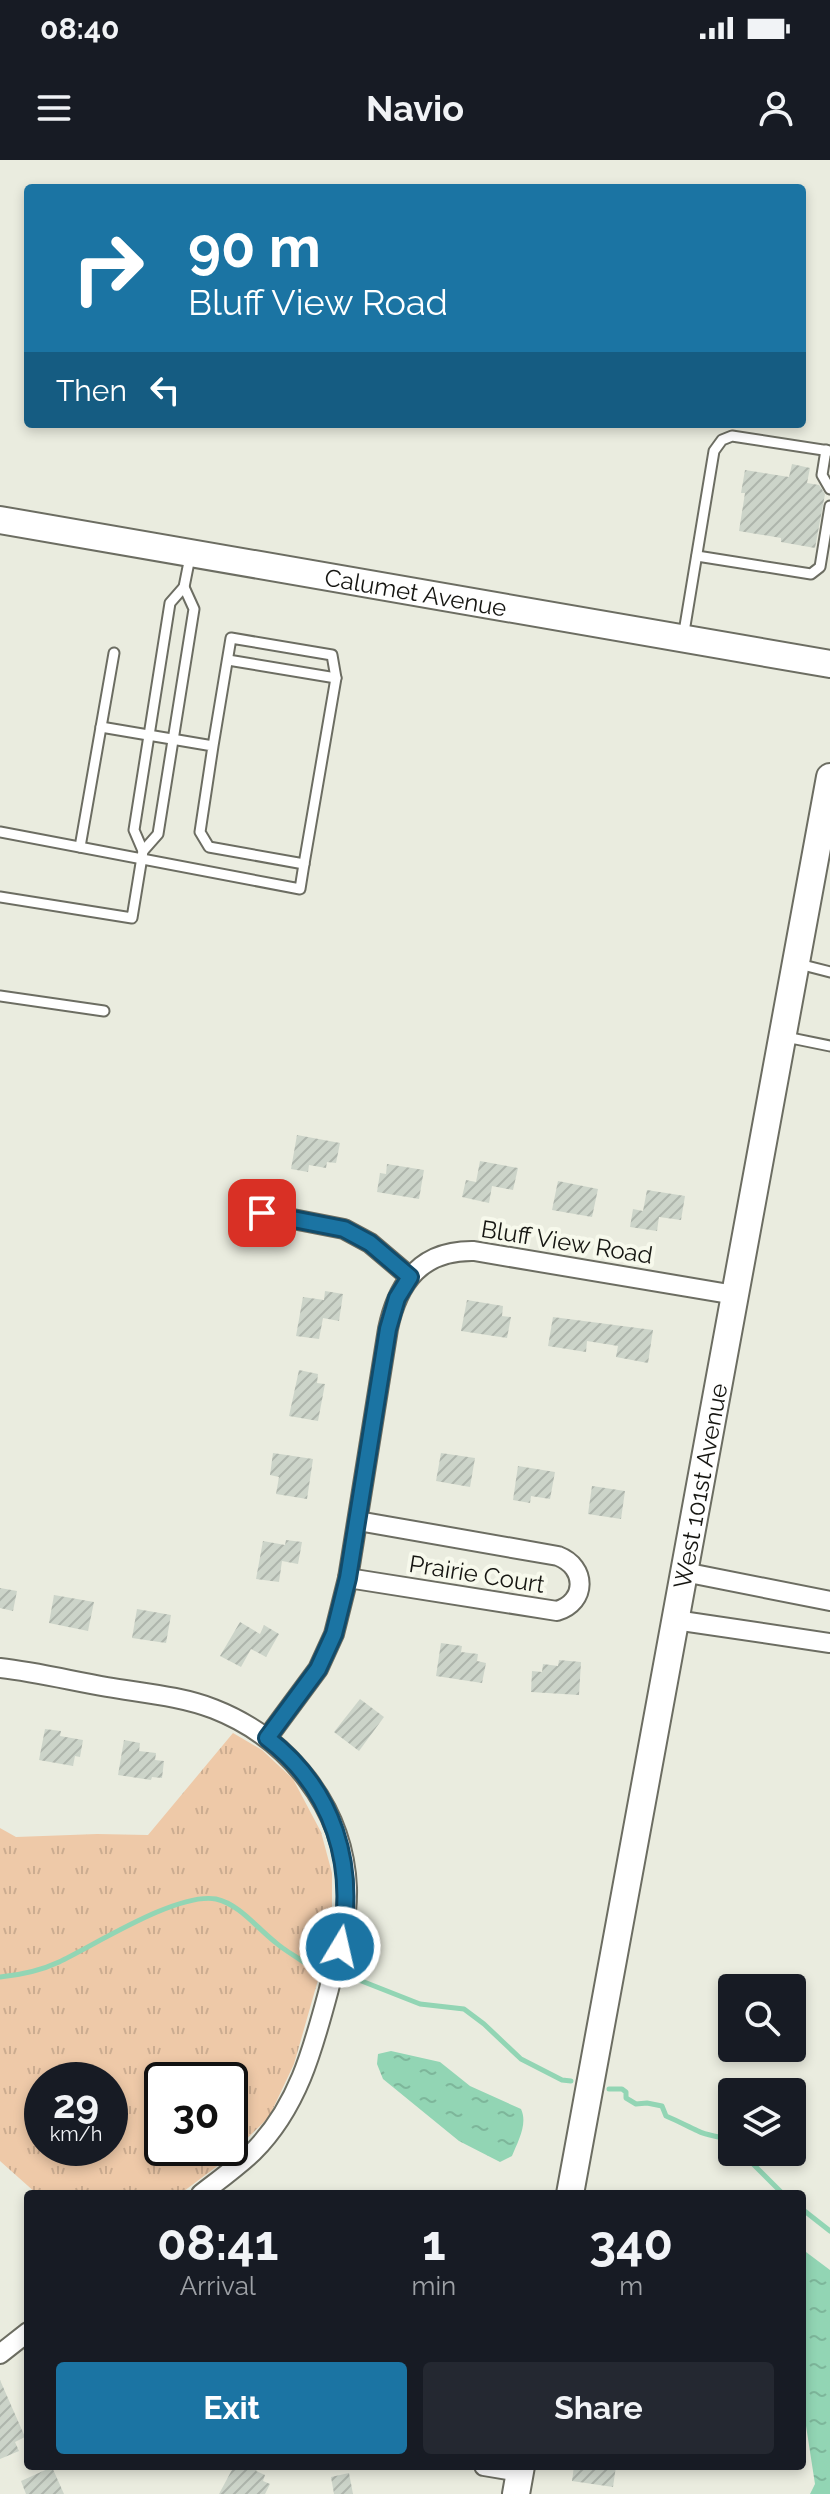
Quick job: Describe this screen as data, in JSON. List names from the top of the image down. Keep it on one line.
{"streets":{"street":["Calumet Avenue","Bluff View Road","West 101st Avenue","Prairie Court"]},"crossings":[["Bluff View Road","West 101st Avenue"],["Bluff View Road","Prairie Court"]],"page":{"status":"08:40","header":"Navio","turn":["90 m","Bluff View Road"],"then":"Then","speed":"29 km/h","limit":"30","eta":["08:41","Arrival","1","min","340","m"],"buttons":["Exit","Share"]}}
